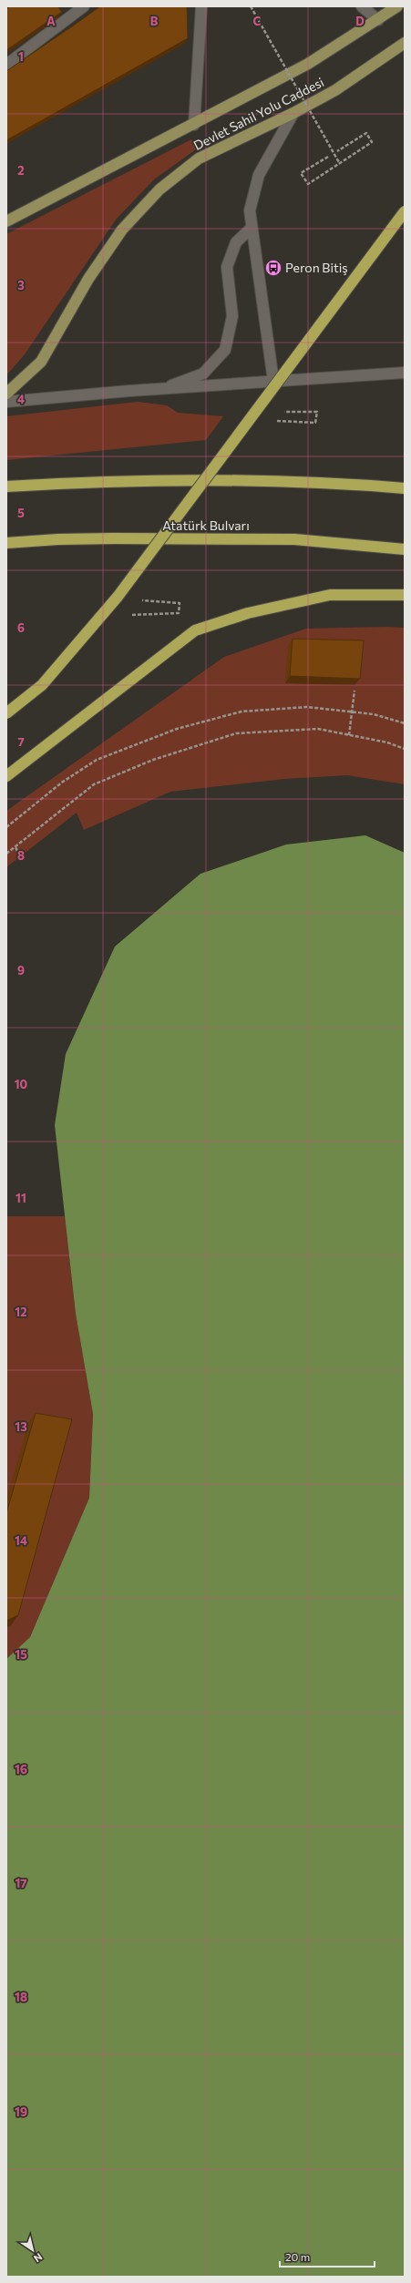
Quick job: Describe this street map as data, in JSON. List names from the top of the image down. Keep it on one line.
{"streets":{"highway":["Atatürk Bulvarı"],"main road":["Devlet Sahil Yolu Caddesi"]},"places":{"bus stop":["Peron Bitiş"]},"scale_bar":"20 m","north":"bottom right","grid":{"columns":["A","B","C","D"],"rows":["1","2","3","4","5","6","7","8","9","10","11","12","13","14","15","16","17","18","19"]}}
